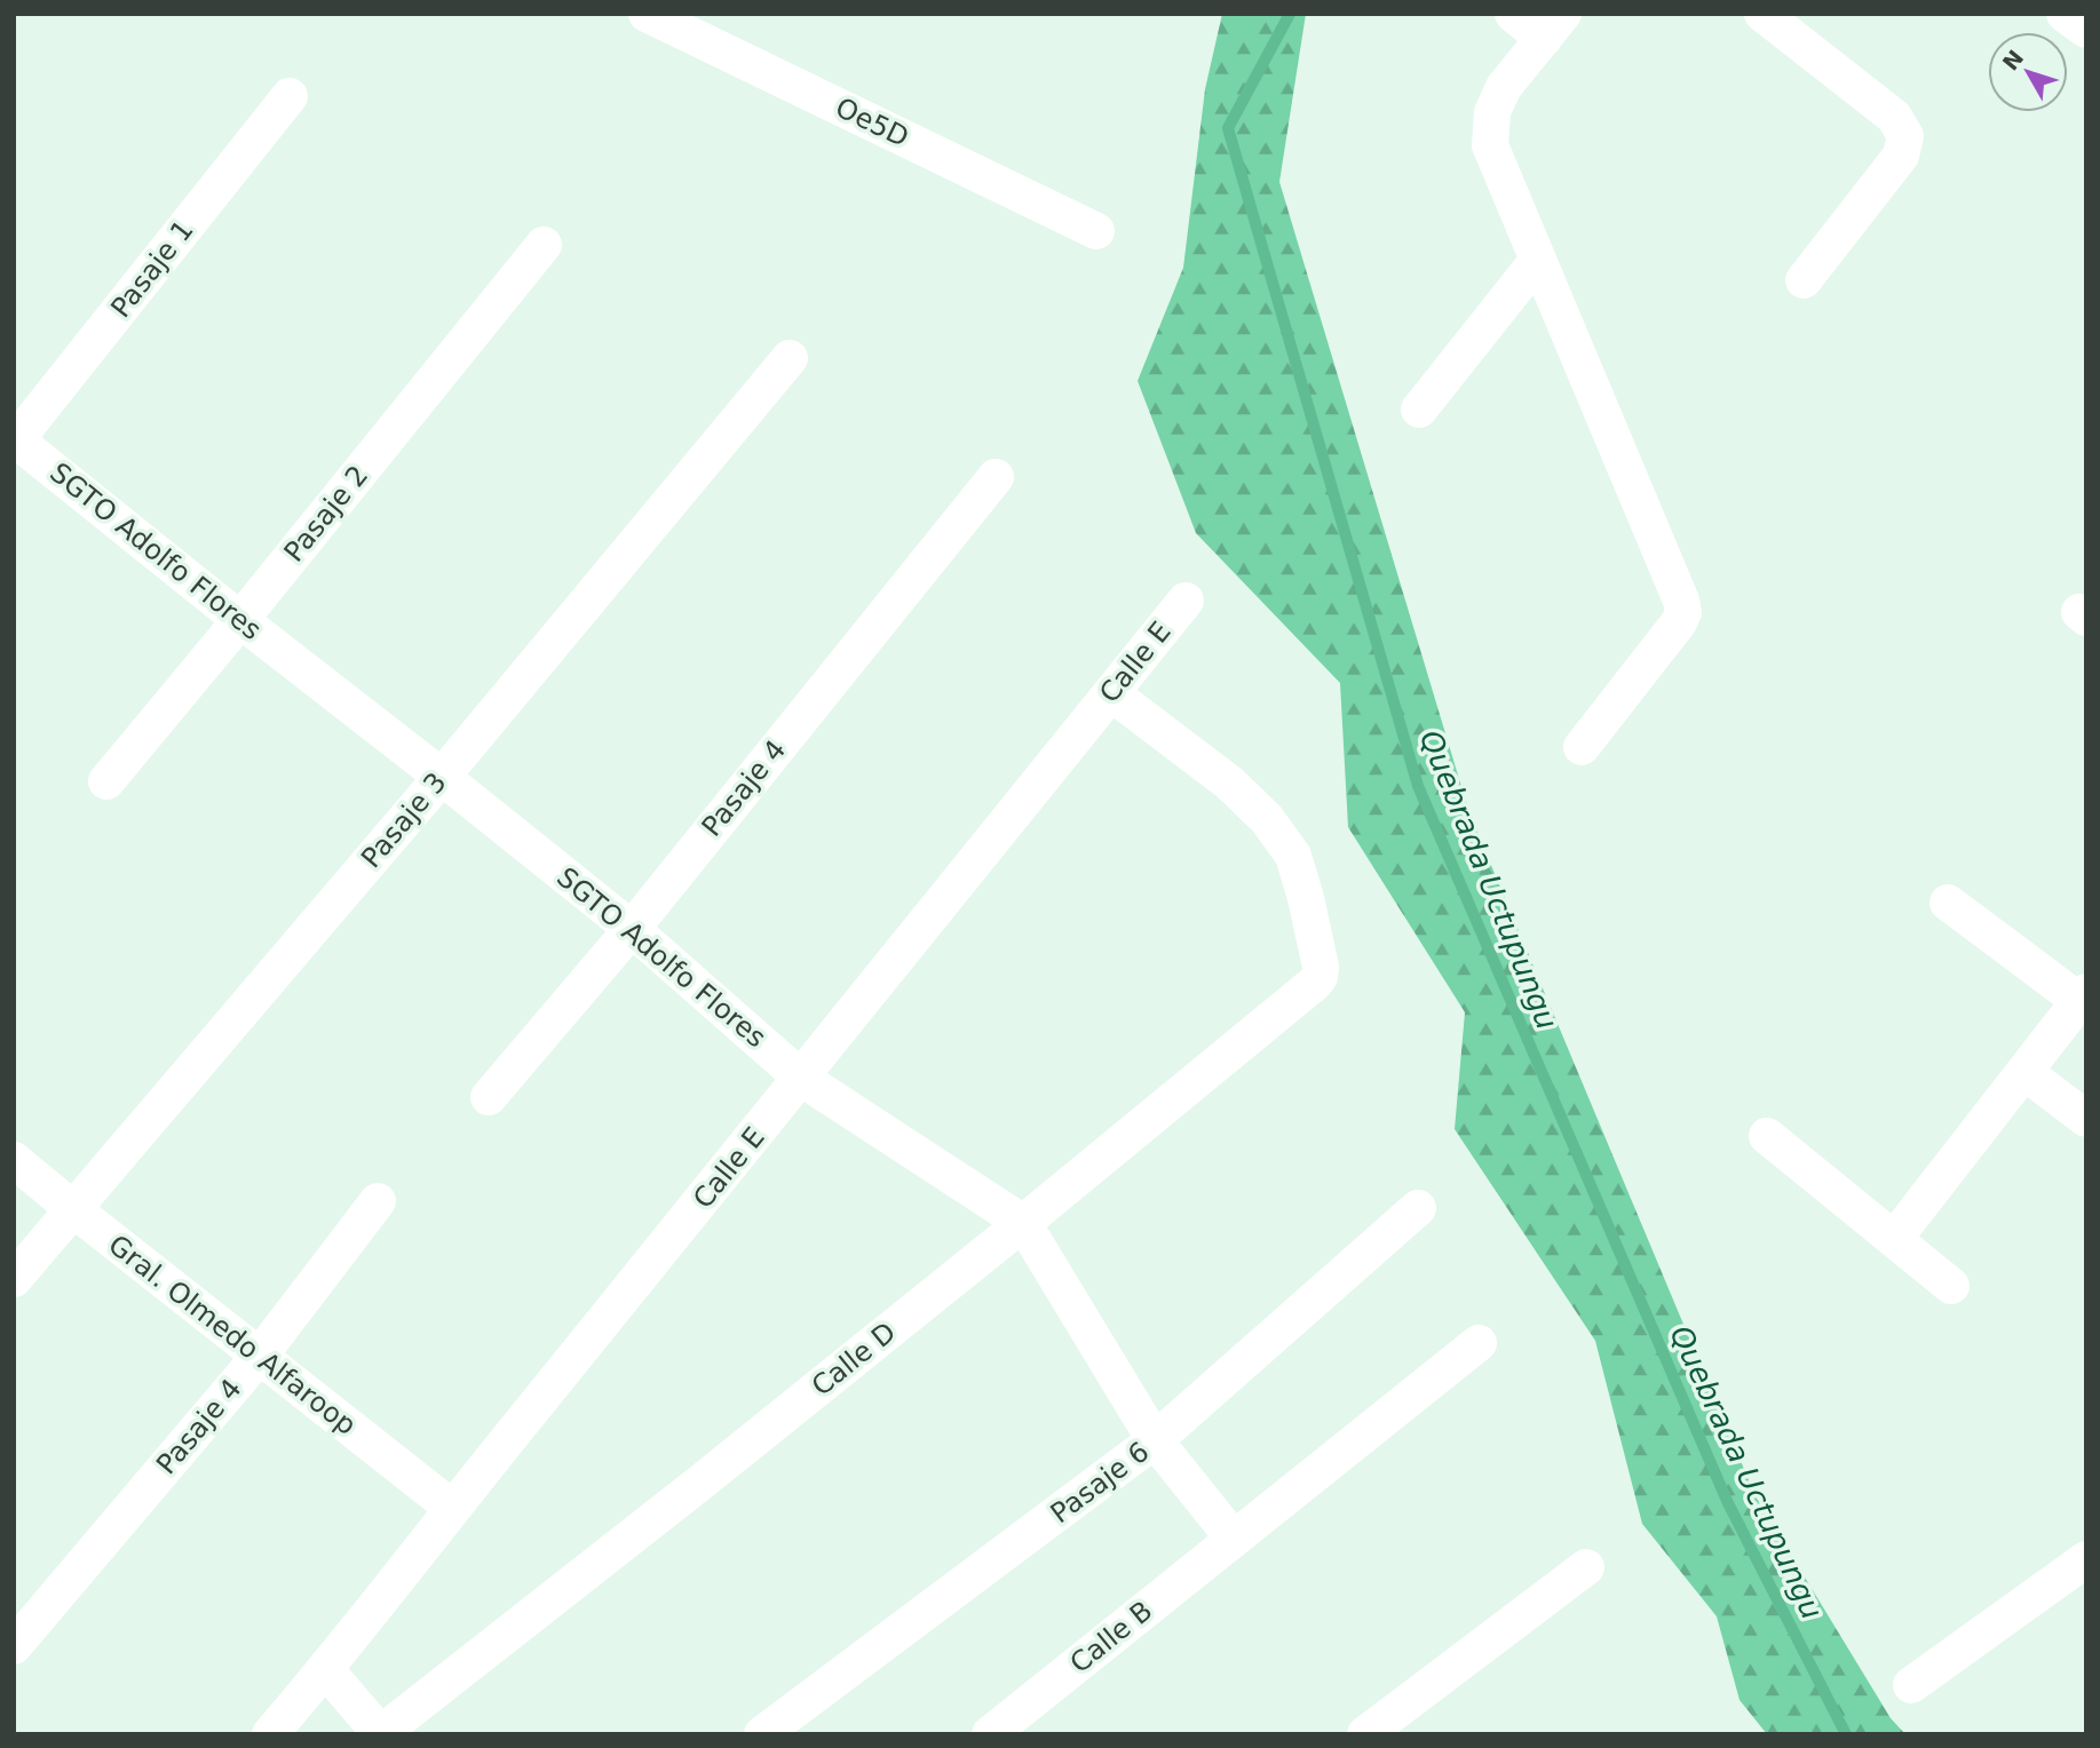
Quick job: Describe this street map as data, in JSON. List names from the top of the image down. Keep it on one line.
{"streets":{"street":["Oe5D","Pasaje 1","Pasaje 2","SGTO Adolfo Flores","Calle E","Pasaje 4","Pasaje 3","Gral. Olmedo Alfaroop","Calle D","Pasaje 6","Calle B"]},"crossings":[["Pasaje 1","SGTO Adolfo Flores"],["Pasaje 2","SGTO Adolfo Flores"],["SGTO Adolfo Flores","Calle E"],["SGTO Adolfo Flores","Pasaje 4"],["SGTO Adolfo Flores","Pasaje 3"],["SGTO Adolfo Flores","Calle D"],["SGTO Adolfo Flores","Pasaje 6"],["SGTO Adolfo Flores","Calle B"],["Calle E","Gral. Olmedo Alfaroop"],["Calle E","Calle D"],["Pasaje 4","Gral. Olmedo Alfaroop"],["Pasaje 3","Gral. Olmedo Alfaroop"]],"water":["Quebrada Uctupungu"],"north":"top left"}
